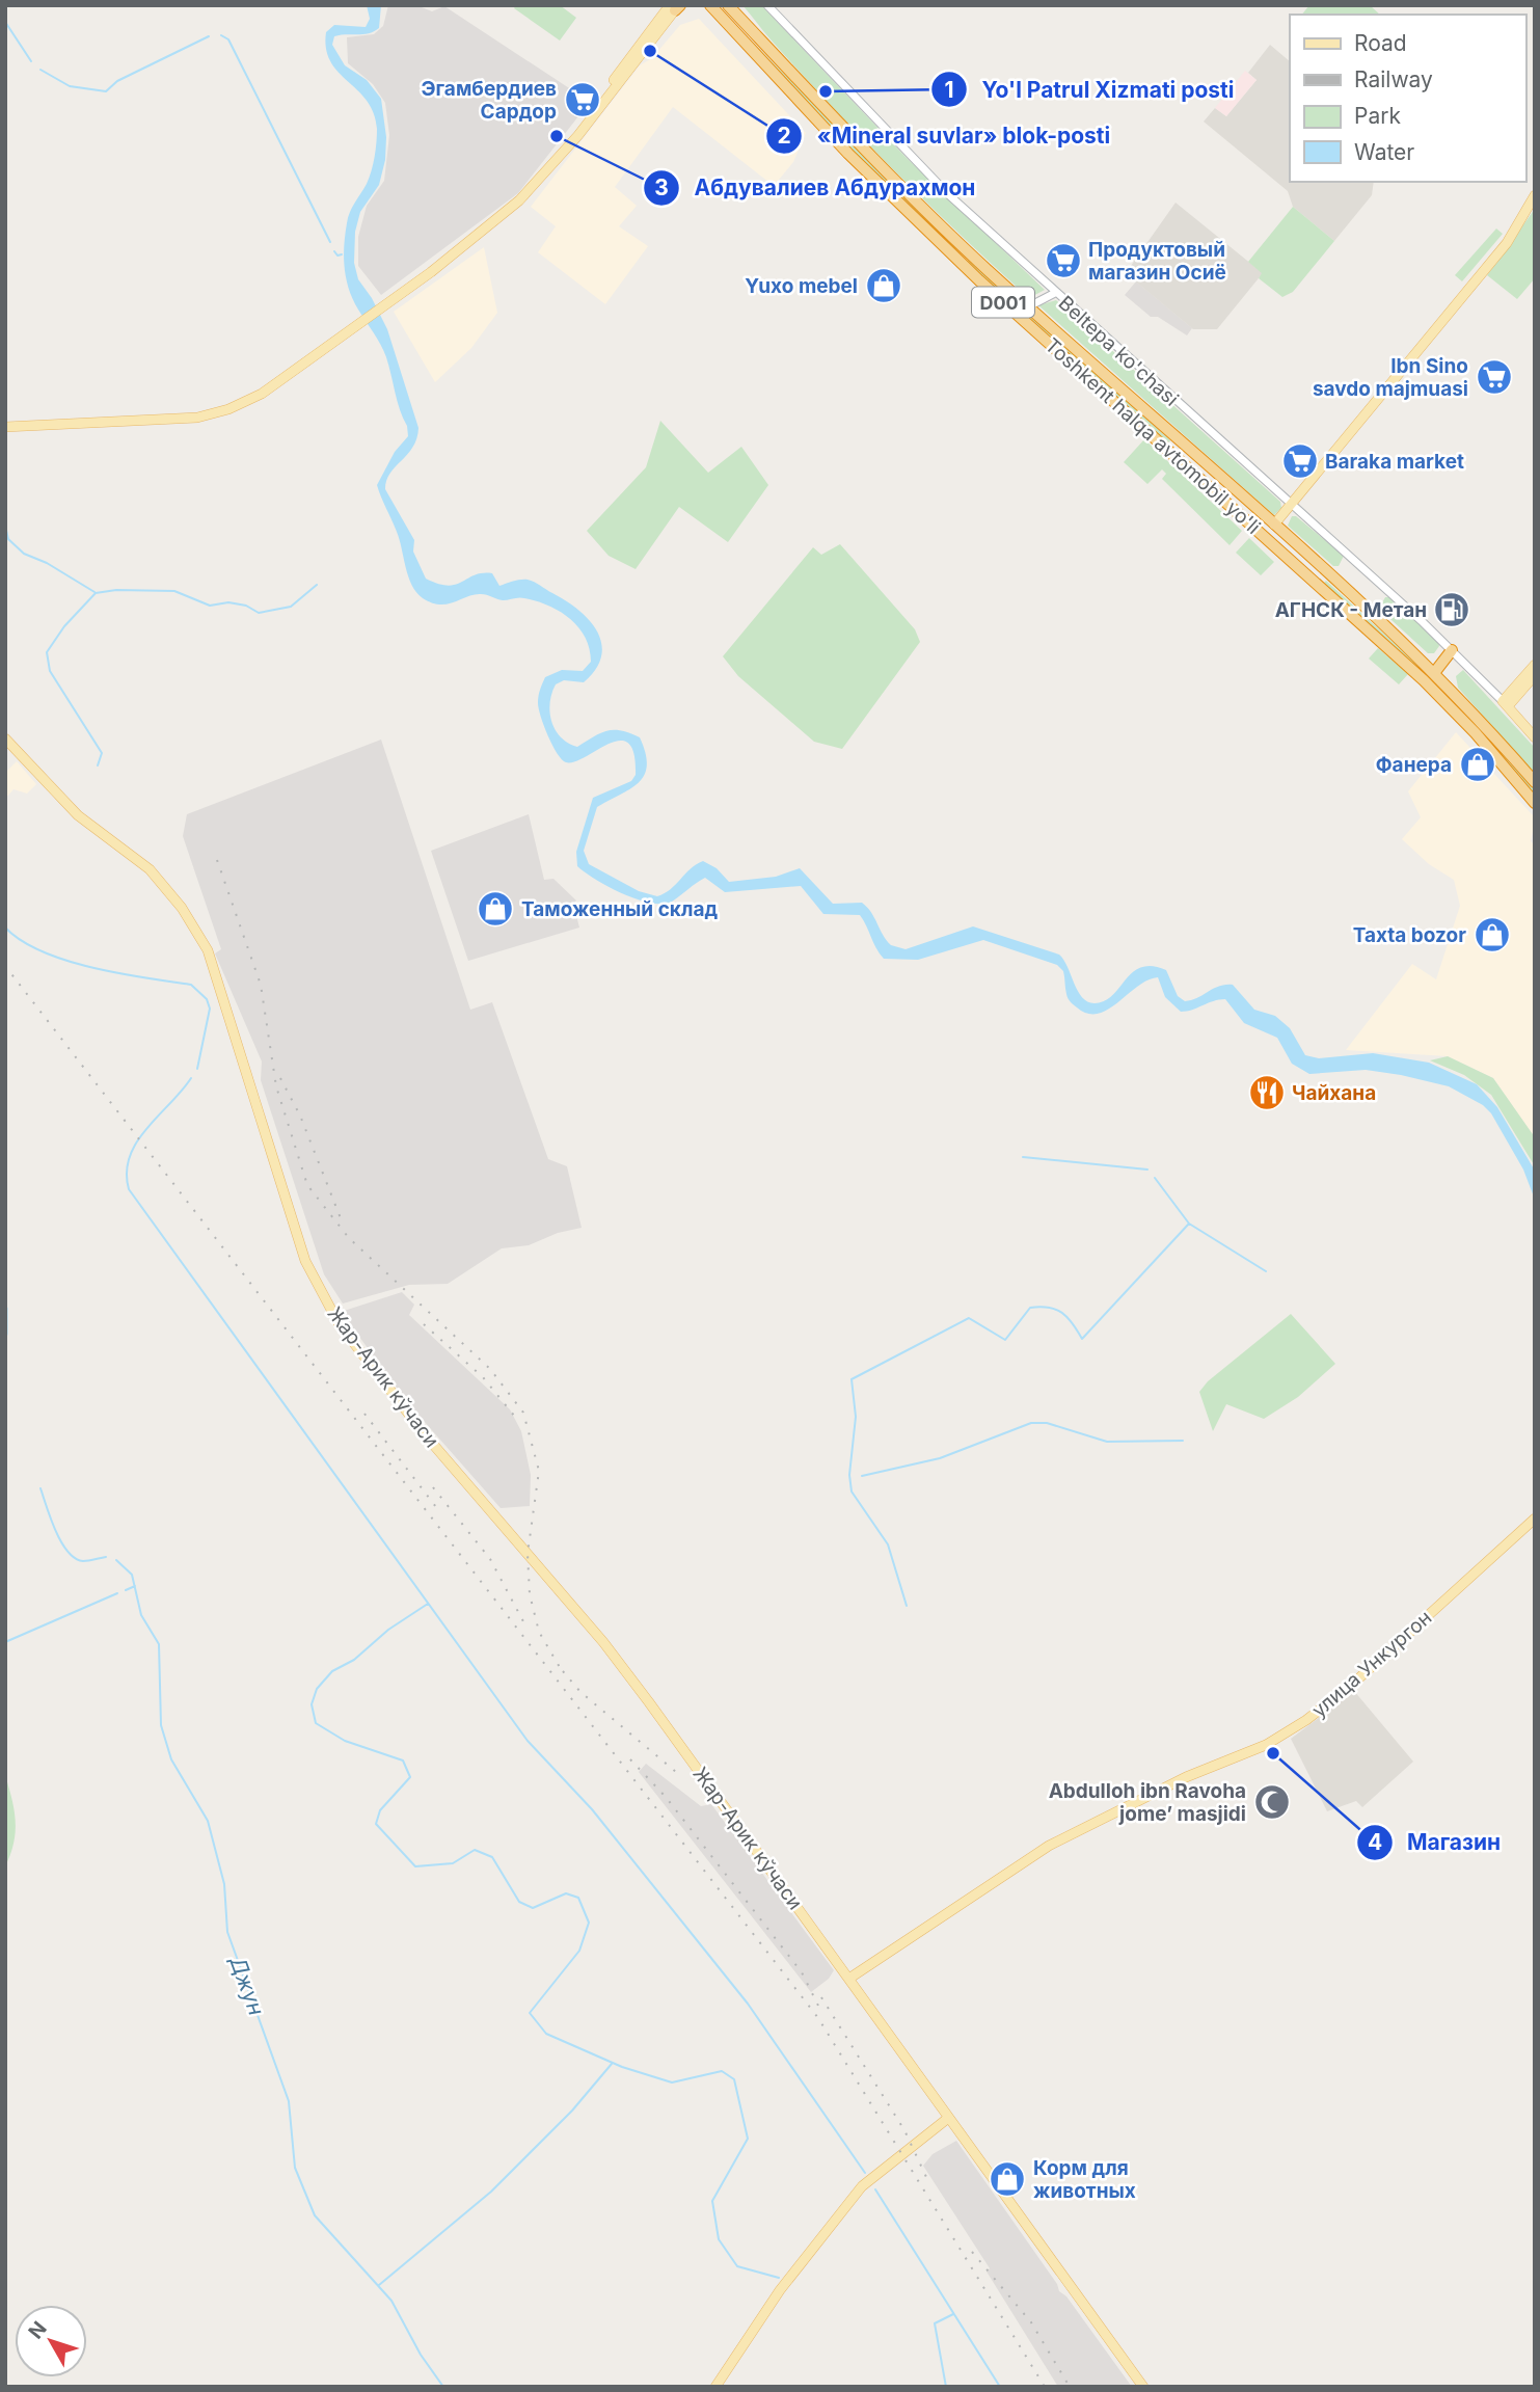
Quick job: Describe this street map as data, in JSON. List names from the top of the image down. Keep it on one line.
{"streets":{"highway":["D001","Toshkent halqa avtomobil yo'li"],"main road":["Beltepa ko'chasi","Жар-Арик кўчаси","улица Ункургон"]},"crossings":[["Жар-Арик кўчаси","улица Ункургон"]],"water":["Джун"],"places":{"other":["«Mineral suvlar» blok-posti","Yo'l Patrul Xizmati posti","Абдувалиев Абдурахмон","Магазин"],"supermarket":["Эгамбердиев Сардор","Продуктовый магазин Осиё","Ibn Sino savdo majmuasi","Baraka market"],"shop":["Yuxo mebel","Фанера","Таможенный склад","Taxta bozor","Корм для животных"],"fuel station":["АГНСК - Метан"],"restaurant":["Чайхана"],"mosque":["Abdulloh ibn Ravoha jome’ masjidi"]},"legend":["Road","Railway","Park","Water"],"north":"top left"}
